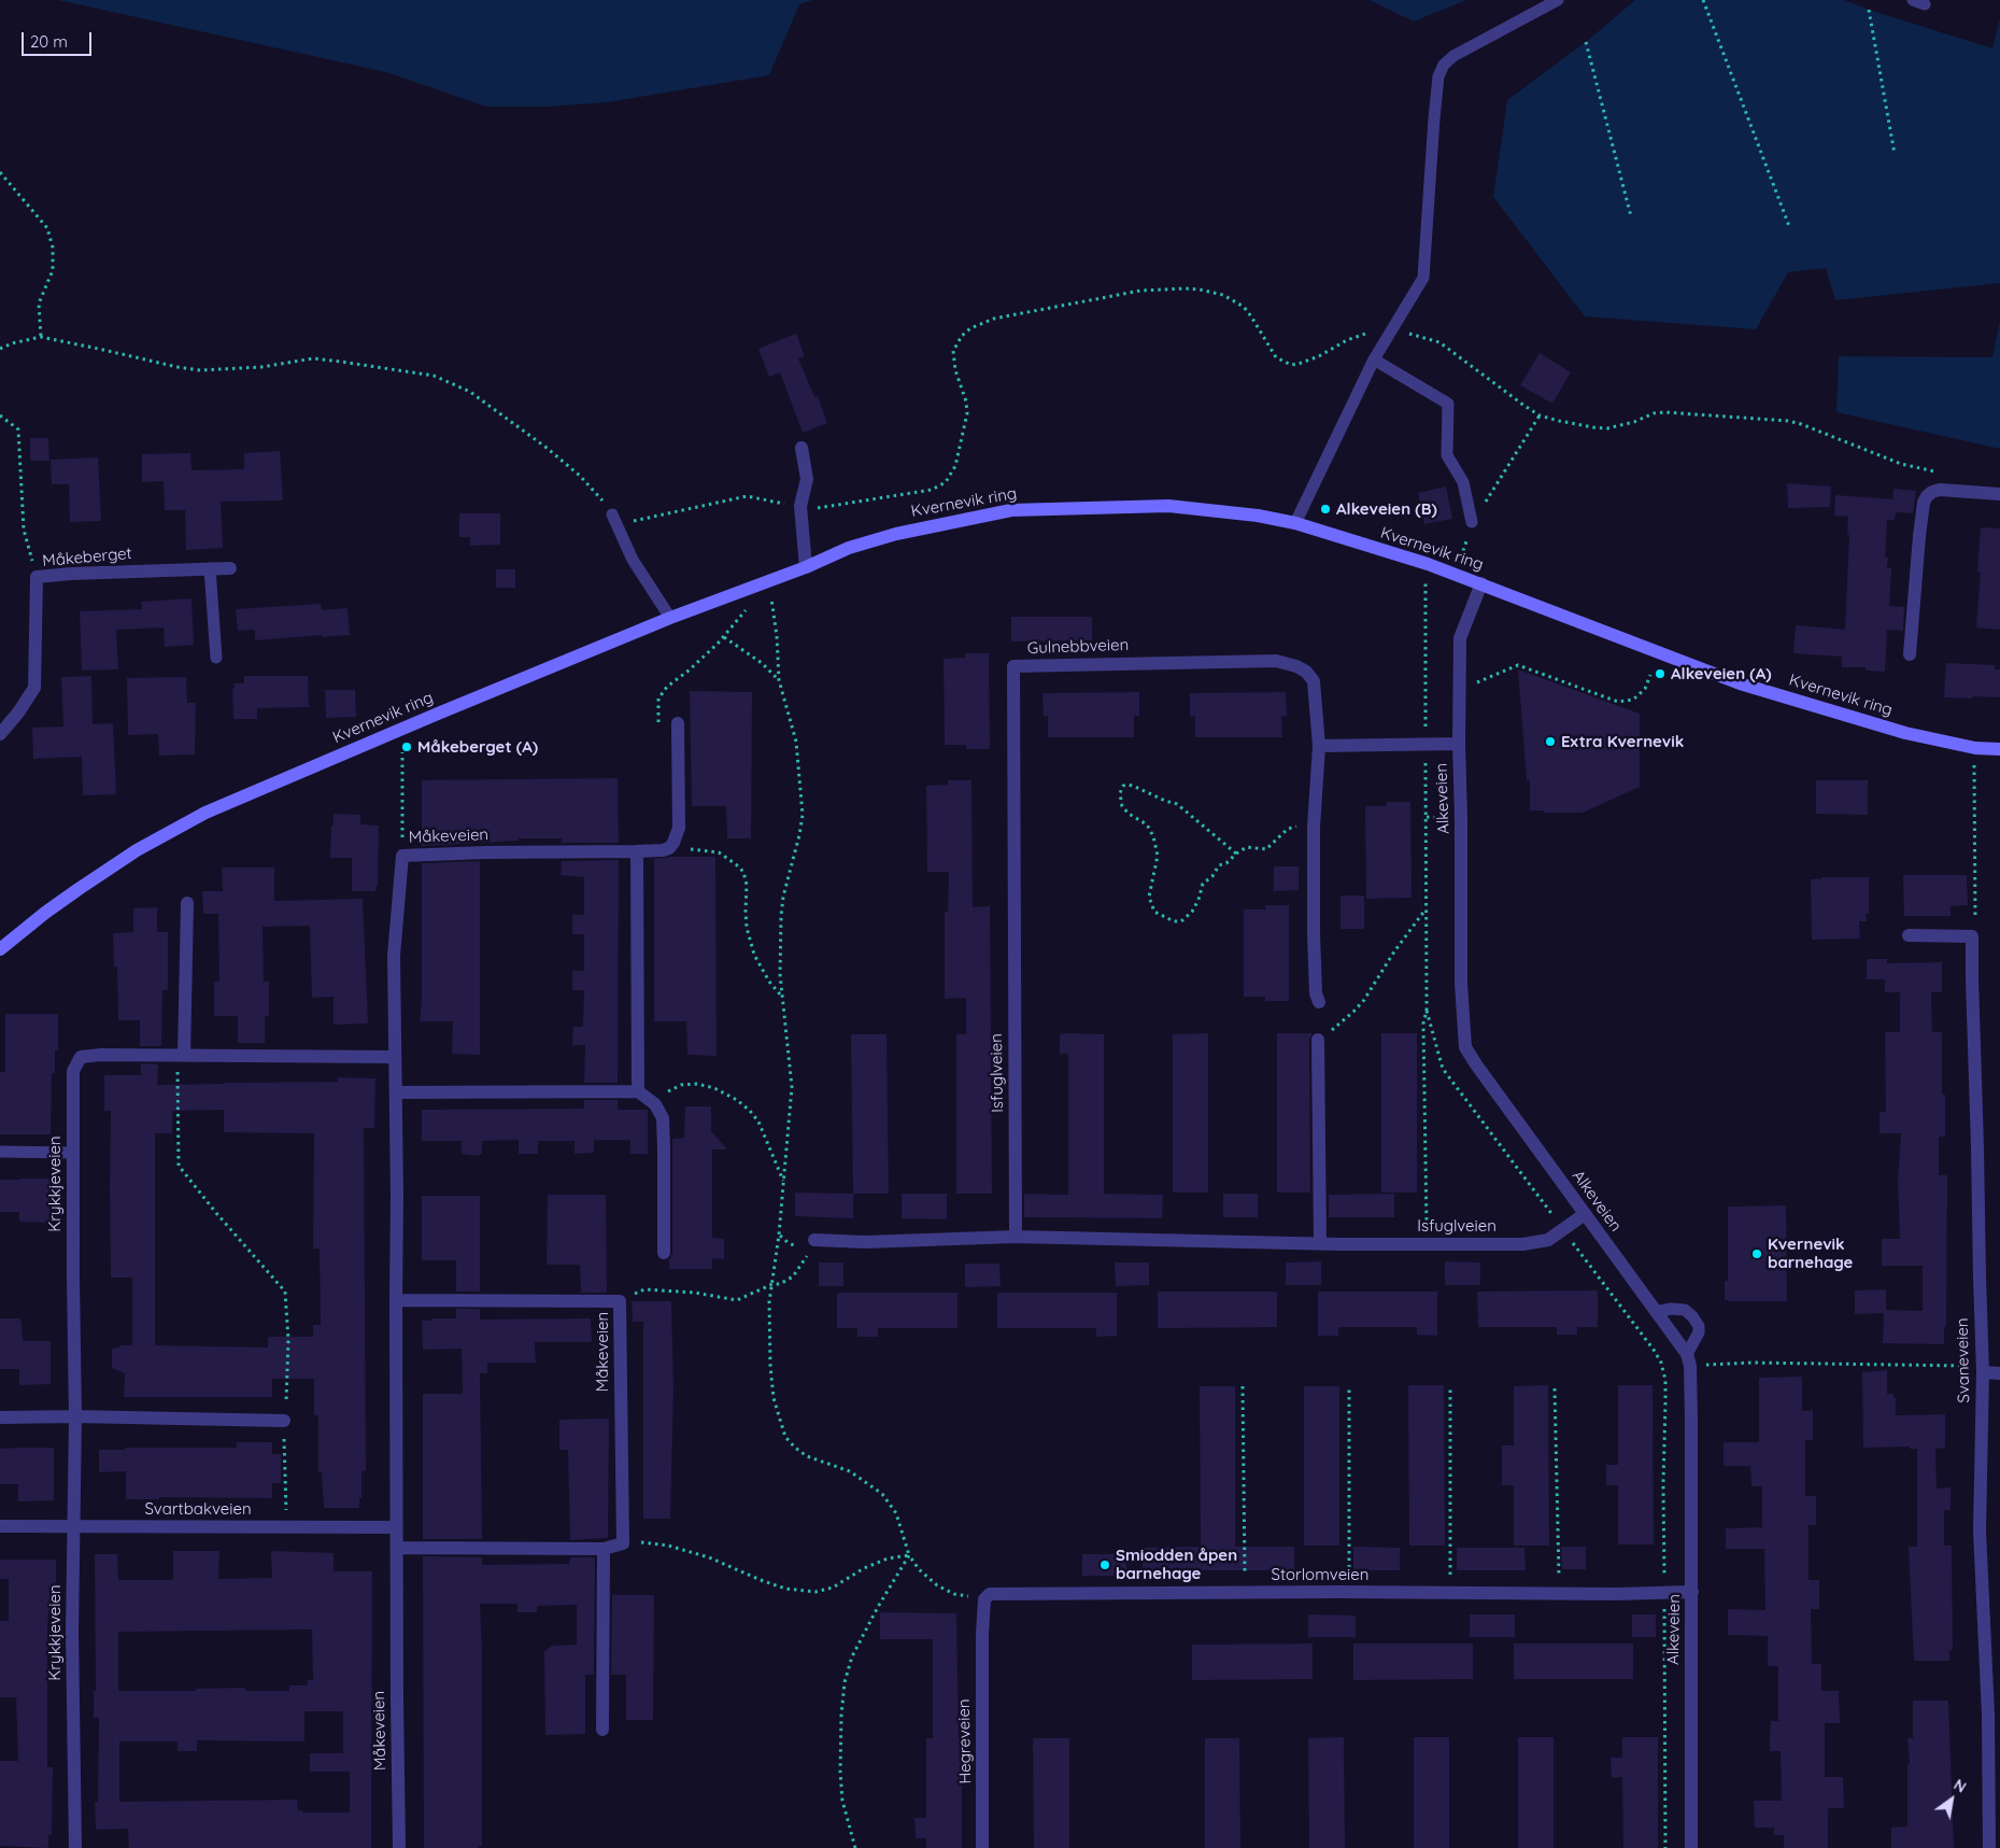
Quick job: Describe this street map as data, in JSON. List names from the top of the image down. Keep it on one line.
{"streets":{"main road":["Kvernevik ring"],"street":["Måkeberget","Gulnebbveien","Alkeveien","Måkeveien","Isfuglveien","Krykkjeveien","Svaneveien","Svartbakveien","Storlomveien","Hegreveien"]},"crossings":[["Kvernevik ring","Alkeveien"],["Gulnebbveien","Isfuglveien"],["Alkeveien","Isfuglveien"],["Alkeveien","Storlomveien"],["Måkeveien","Krykkjeveien"],["Måkeveien","Svartbakveien"],["Krykkjeveien","Svartbakveien"],["Storlomveien","Hegreveien"]],"places":["Alkeveien (B)","Alkeveien (A)","Extra Kvernevik","Måkeberget (A)","Kvernevik barnehage","Smiodden åpen barnehage"],"scale_bar":"20 m","north":"top right"}
